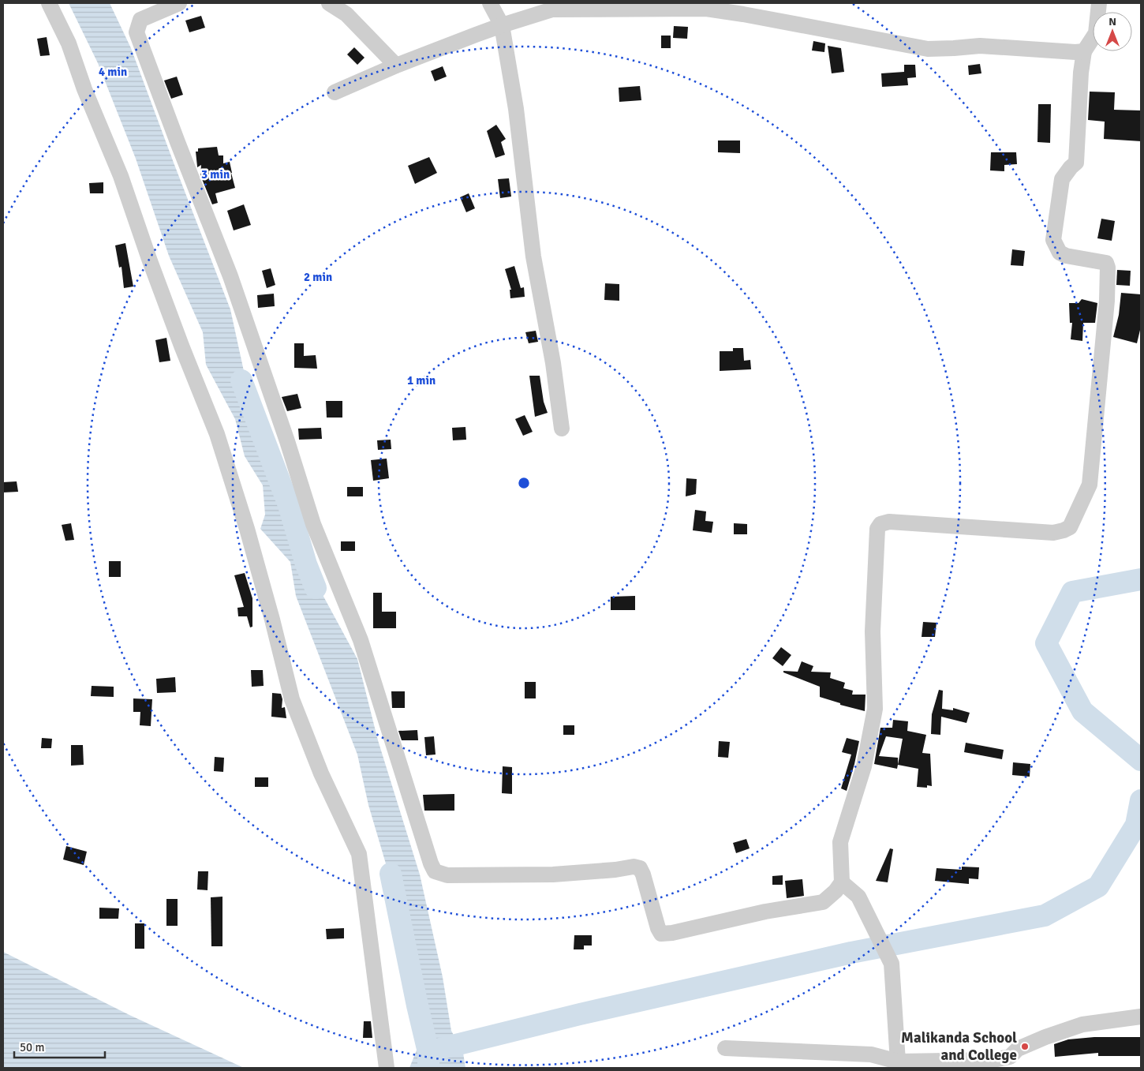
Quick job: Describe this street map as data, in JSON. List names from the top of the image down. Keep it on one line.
{"places":["Malikanda School and College"],"scale_bar":"50 m","north":"top","rings":["4 min","3 min","2 min","1 min"]}
